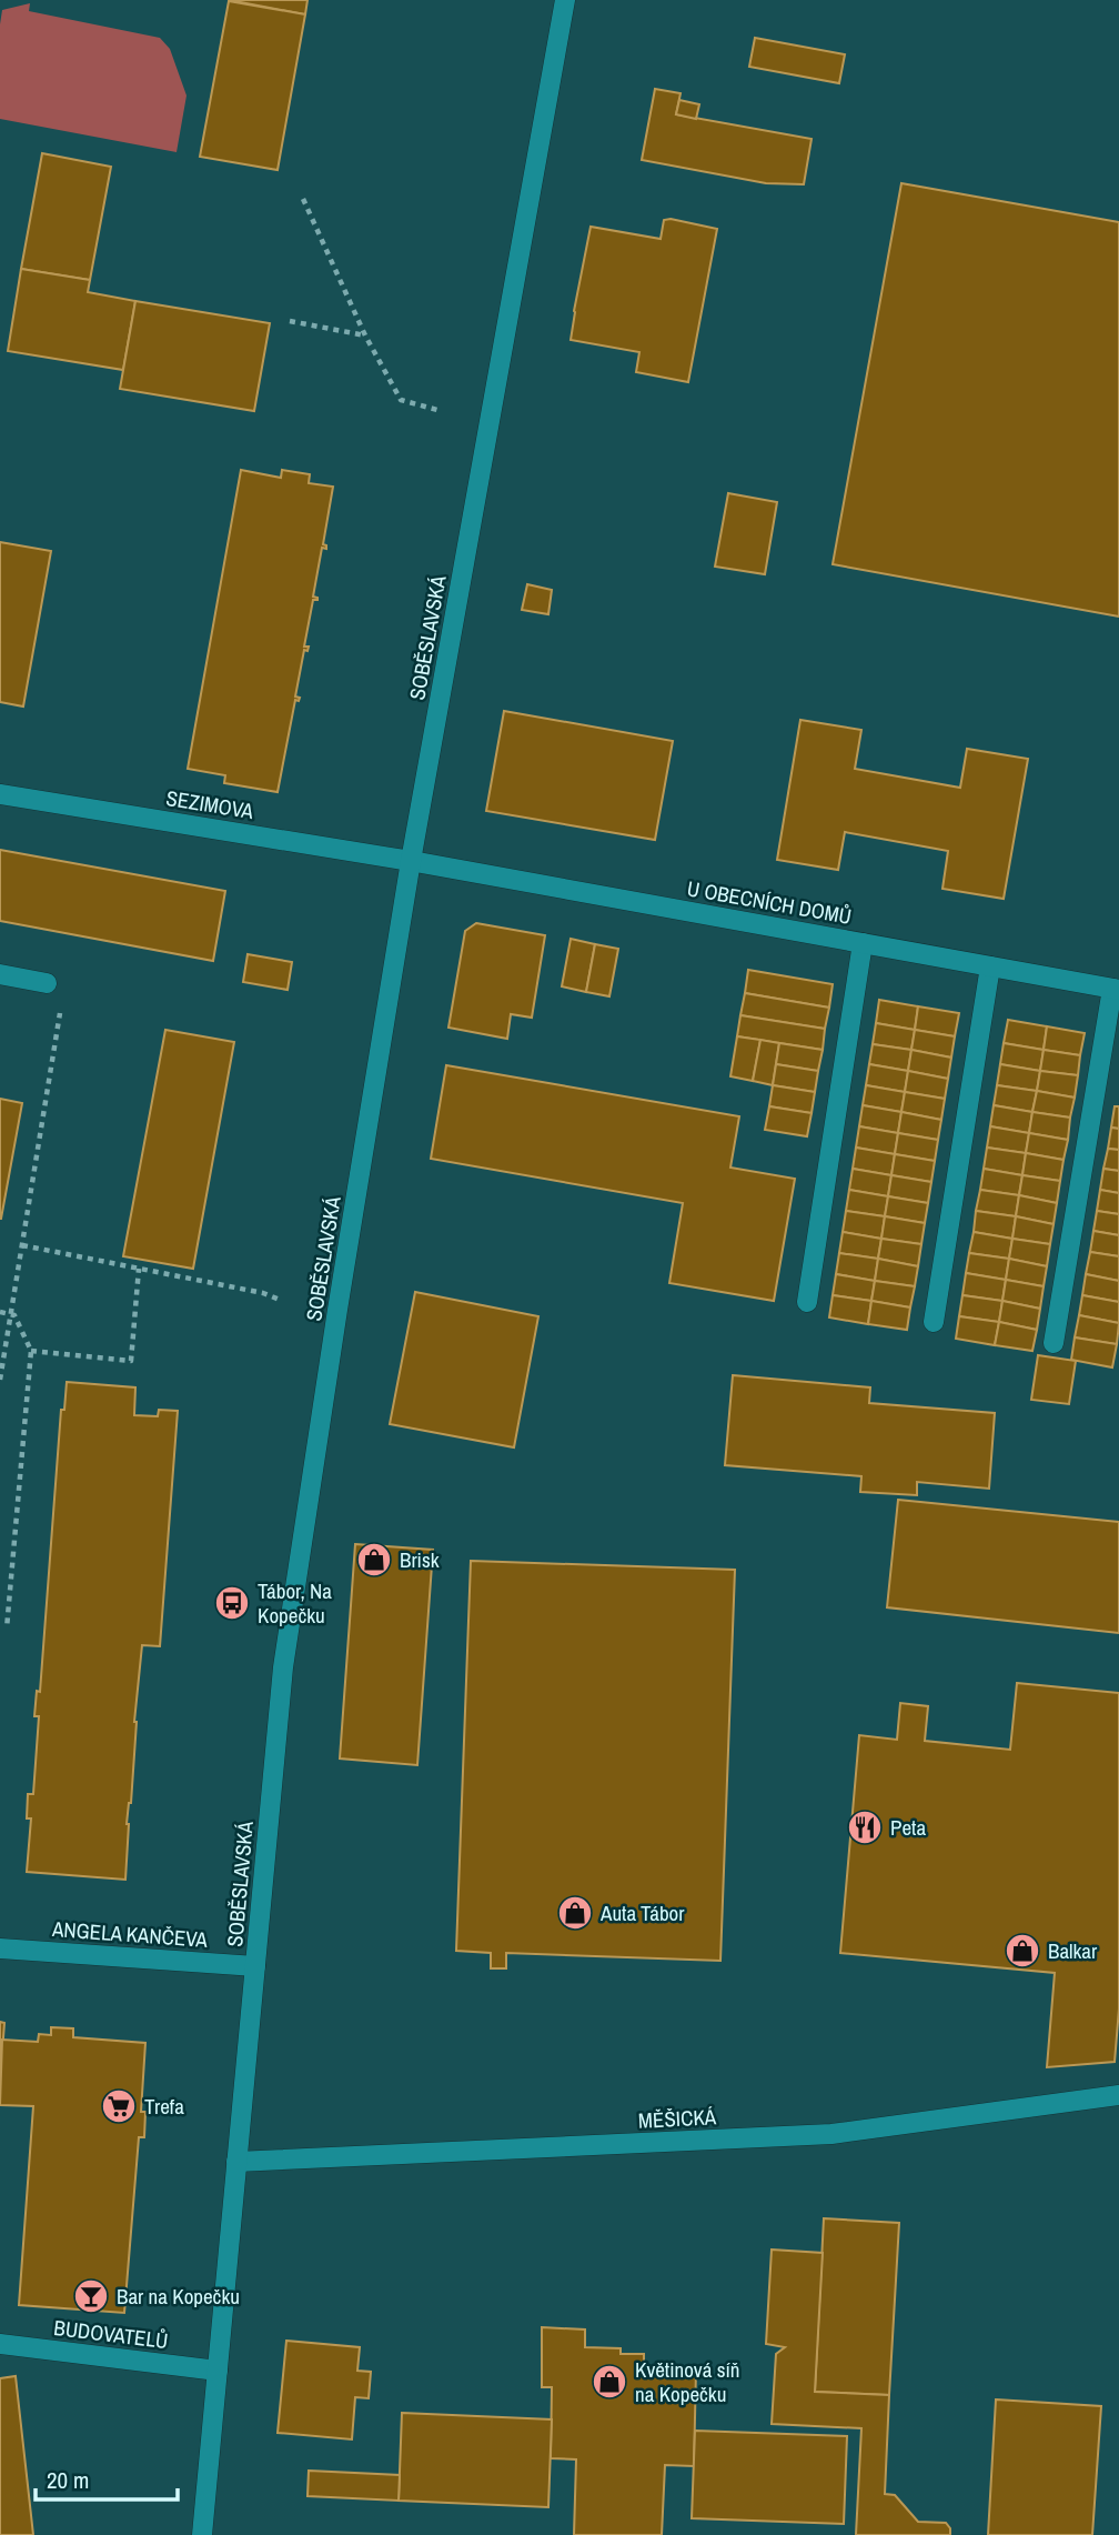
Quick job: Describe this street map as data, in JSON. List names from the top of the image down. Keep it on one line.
{"streets":{"main road":["SOBĚSLAVSKÁ","SEZIMOVA","U OBECNÍCH DOMŮ","ANGELA KANČEVA","MĚŠICKÁ","BUDOVATELŮ"]},"crossings":[["SOBĚSLAVSKÁ","SEZIMOVA"],["SOBĚSLAVSKÁ","U OBECNÍCH DOMŮ"],["SOBĚSLAVSKÁ","ANGELA KANČEVA"],["SOBĚSLAVSKÁ","MĚŠICKÁ"],["SOBĚSLAVSKÁ","BUDOVATELŮ"],["SEZIMOVA","U OBECNÍCH DOMŮ"]],"places":{"shop":["Brisk","Auta Tábor","Balkar","Květinová síň na Kopečku"],"bus stop":["Tábor, Na Kopečku"],"restaurant":["Peta"],"supermarket":["Trefa"],"bar":["Bar na Kopečku"]},"scale_bar":"20 m"}
